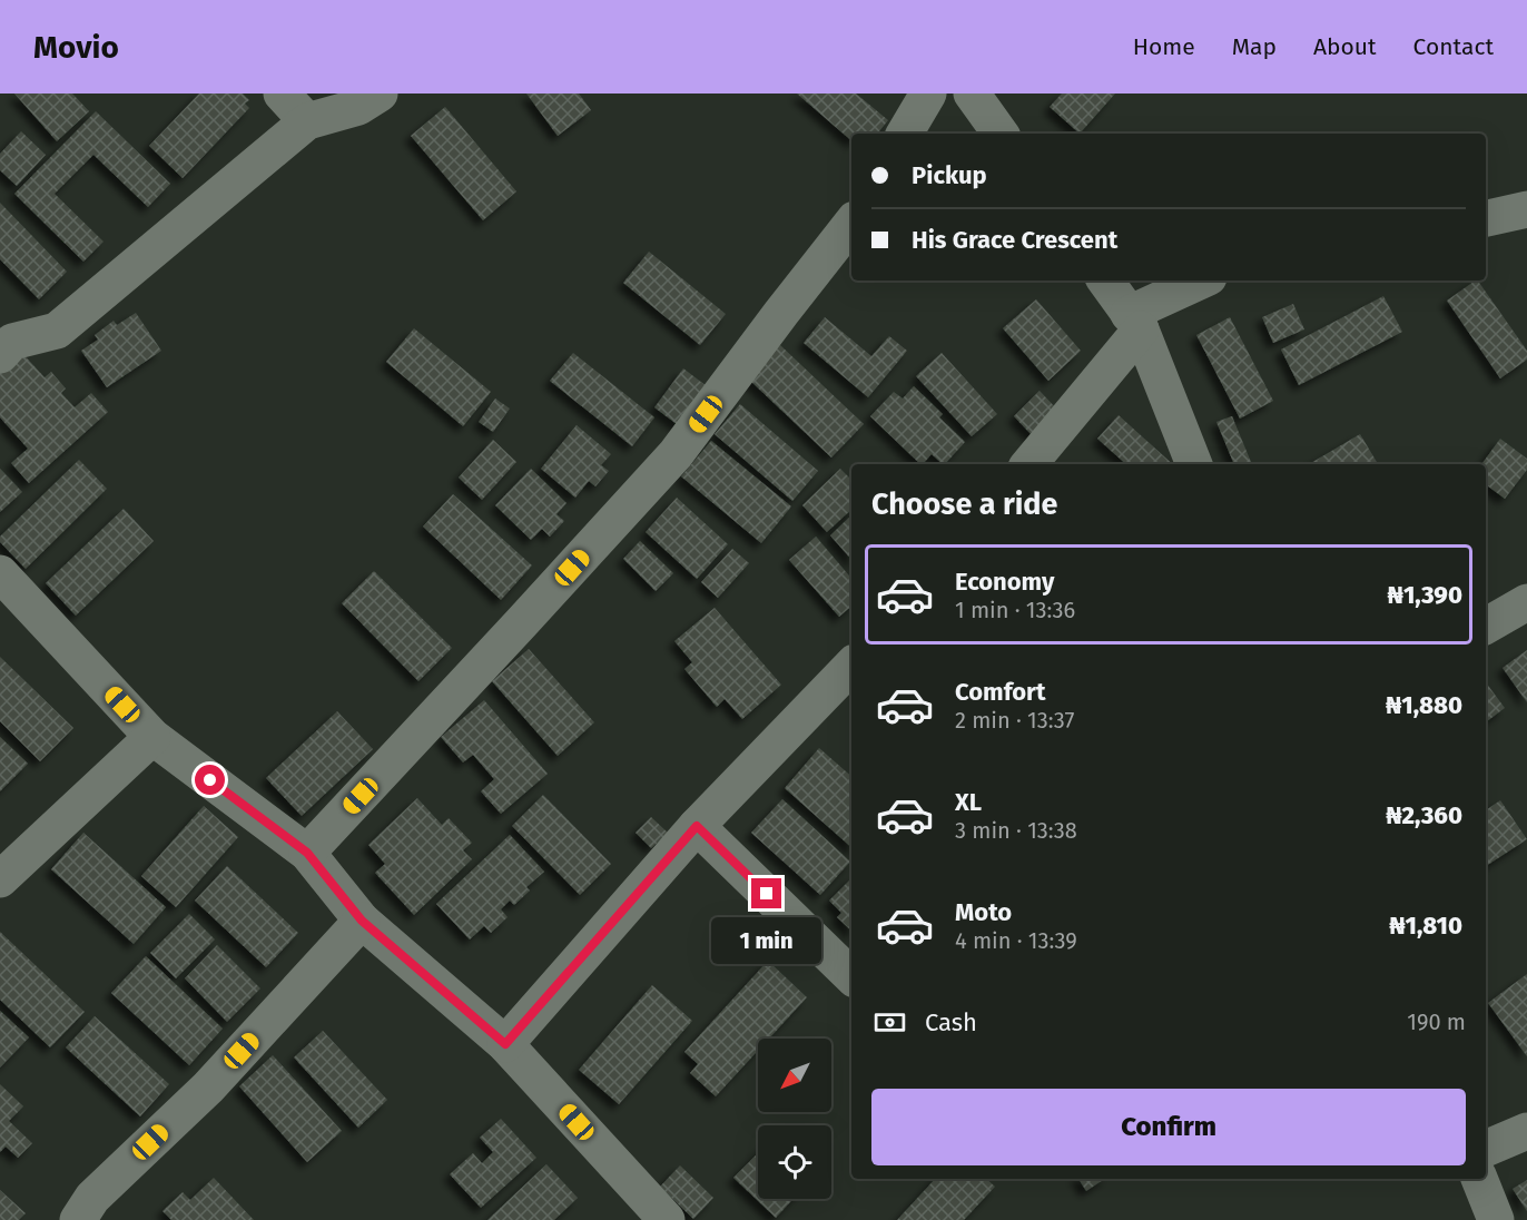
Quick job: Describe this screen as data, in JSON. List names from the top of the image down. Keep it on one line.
{"north":"bottom left","page":{"header":"Movio","nav":["Home","Map","About","Contact"],"banner":["Pickup","His Grace Crescent"],"heading":"Choose a ride","list":[{"name":"Economy","note":"1 min · 13:36","value":"₦1,390"},{"name":"Comfort","note":"2 min · 13:37","value":"₦1,880"},{"name":"XL","note":"3 min · 13:38","value":"₦2,360"},{"name":"Moto","note":"4 min · 13:39","value":"₦1,810"}],"bubble":"1 min","pay":["Cash","190 m"],"buttons":"Confirm"}}
